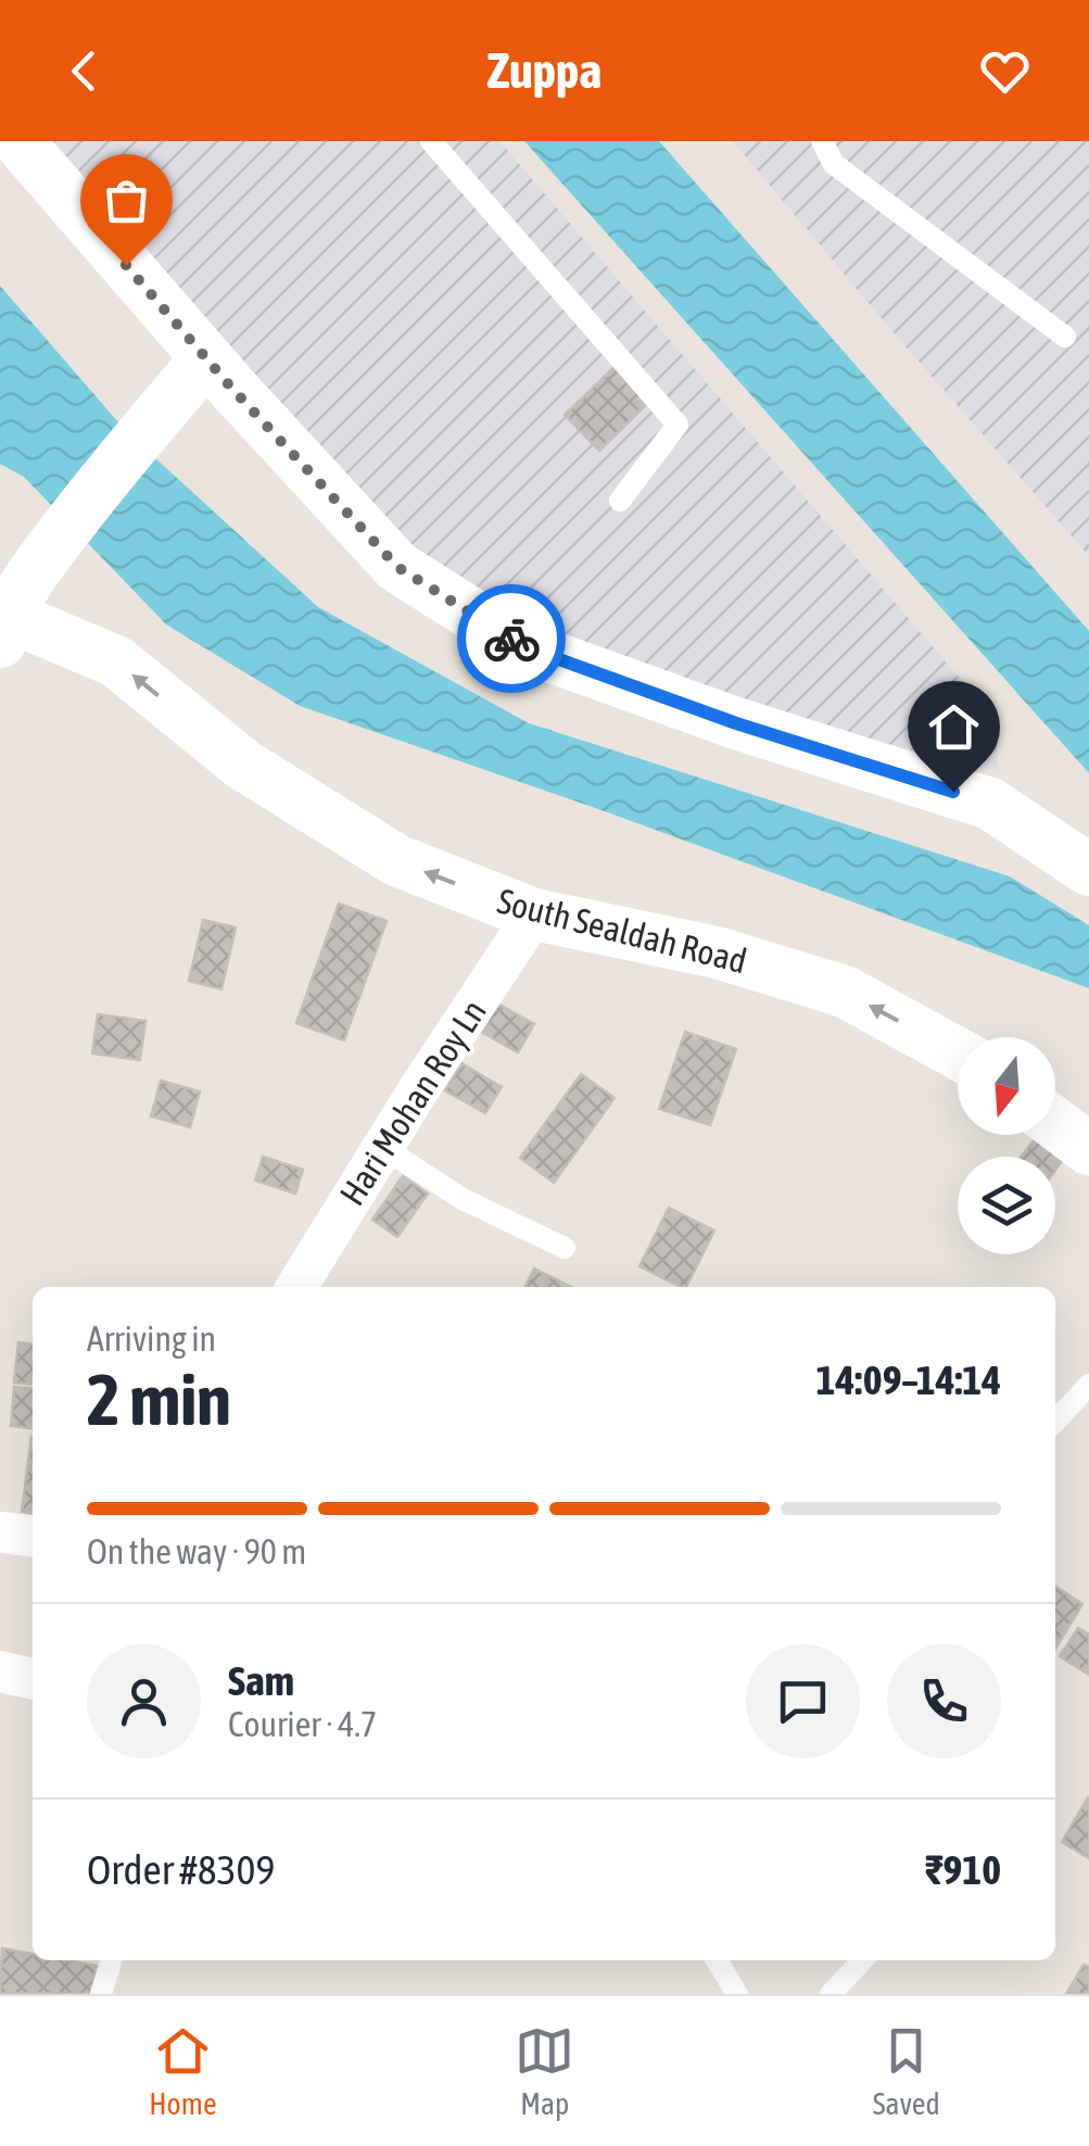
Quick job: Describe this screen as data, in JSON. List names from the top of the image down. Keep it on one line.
{"streets":{"street":["South Sealdah Road","Hari Mohan Roy Ln"]},"crossings":[["South Sealdah Road","Hari Mohan Roy Ln"]],"north":"bottom","page":{"header":"Zuppa","heading":["2 min","Arriving in","14:09–14:14"],"panel":["Sam","Courier · 4.7","Order #8309","₹910"],"bar":"On the way · 90 m","tabs":["Home","Map","Saved"]}}
